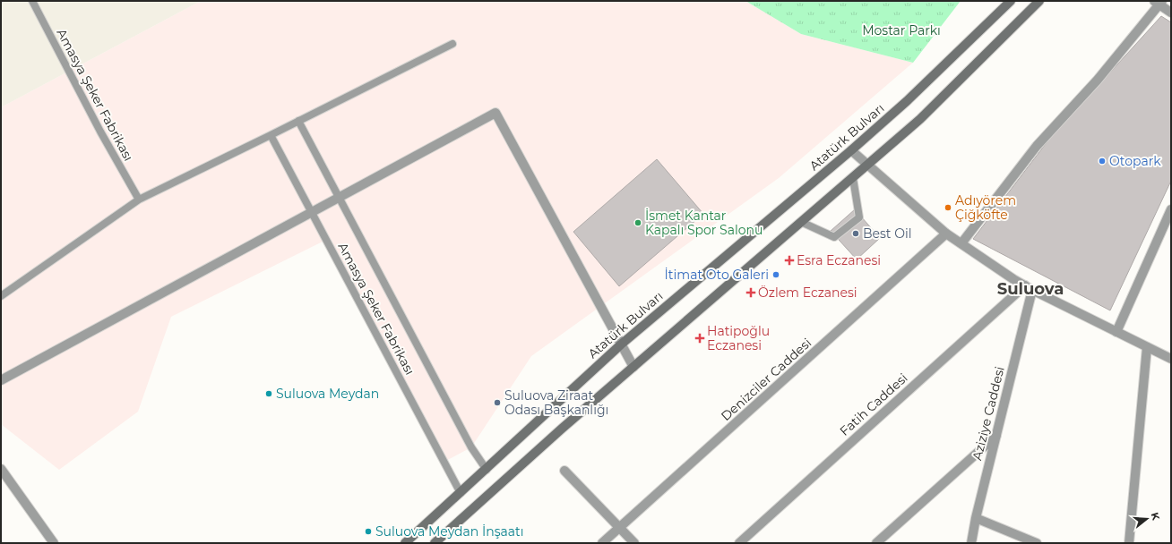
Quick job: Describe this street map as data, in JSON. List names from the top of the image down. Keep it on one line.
{"streets":{"main road":["Atatürk Bulvarı"],"street":["Denizciler Caddesi","Fatih Caddesi","Aziziye Caddesi"],"lane":["Amasya Şeker Fabrikası"]},"crossings":[["Amasya Şeker Fabrikası","Atatürk Bulvarı"],["Fatih Caddesi","Aziziye Caddesi"]],"districts":["Suluova"],"parks":["Mostar Parkı"],"places":{"other":["Otopark","Adıyörem Çiğköfte","İsmet Kantar Kapalı Spor Salonu","Best Oil","İtimat Oto Galeri","Suluova Meydan","Suluova Ziraat Odası Başkanlığı","Suluova Meydan İnşaatı"],"health":["Esra Eczanesi","Özlem Eczanesi","Hatipoğlu Eczanesi"]},"north":"right"}
